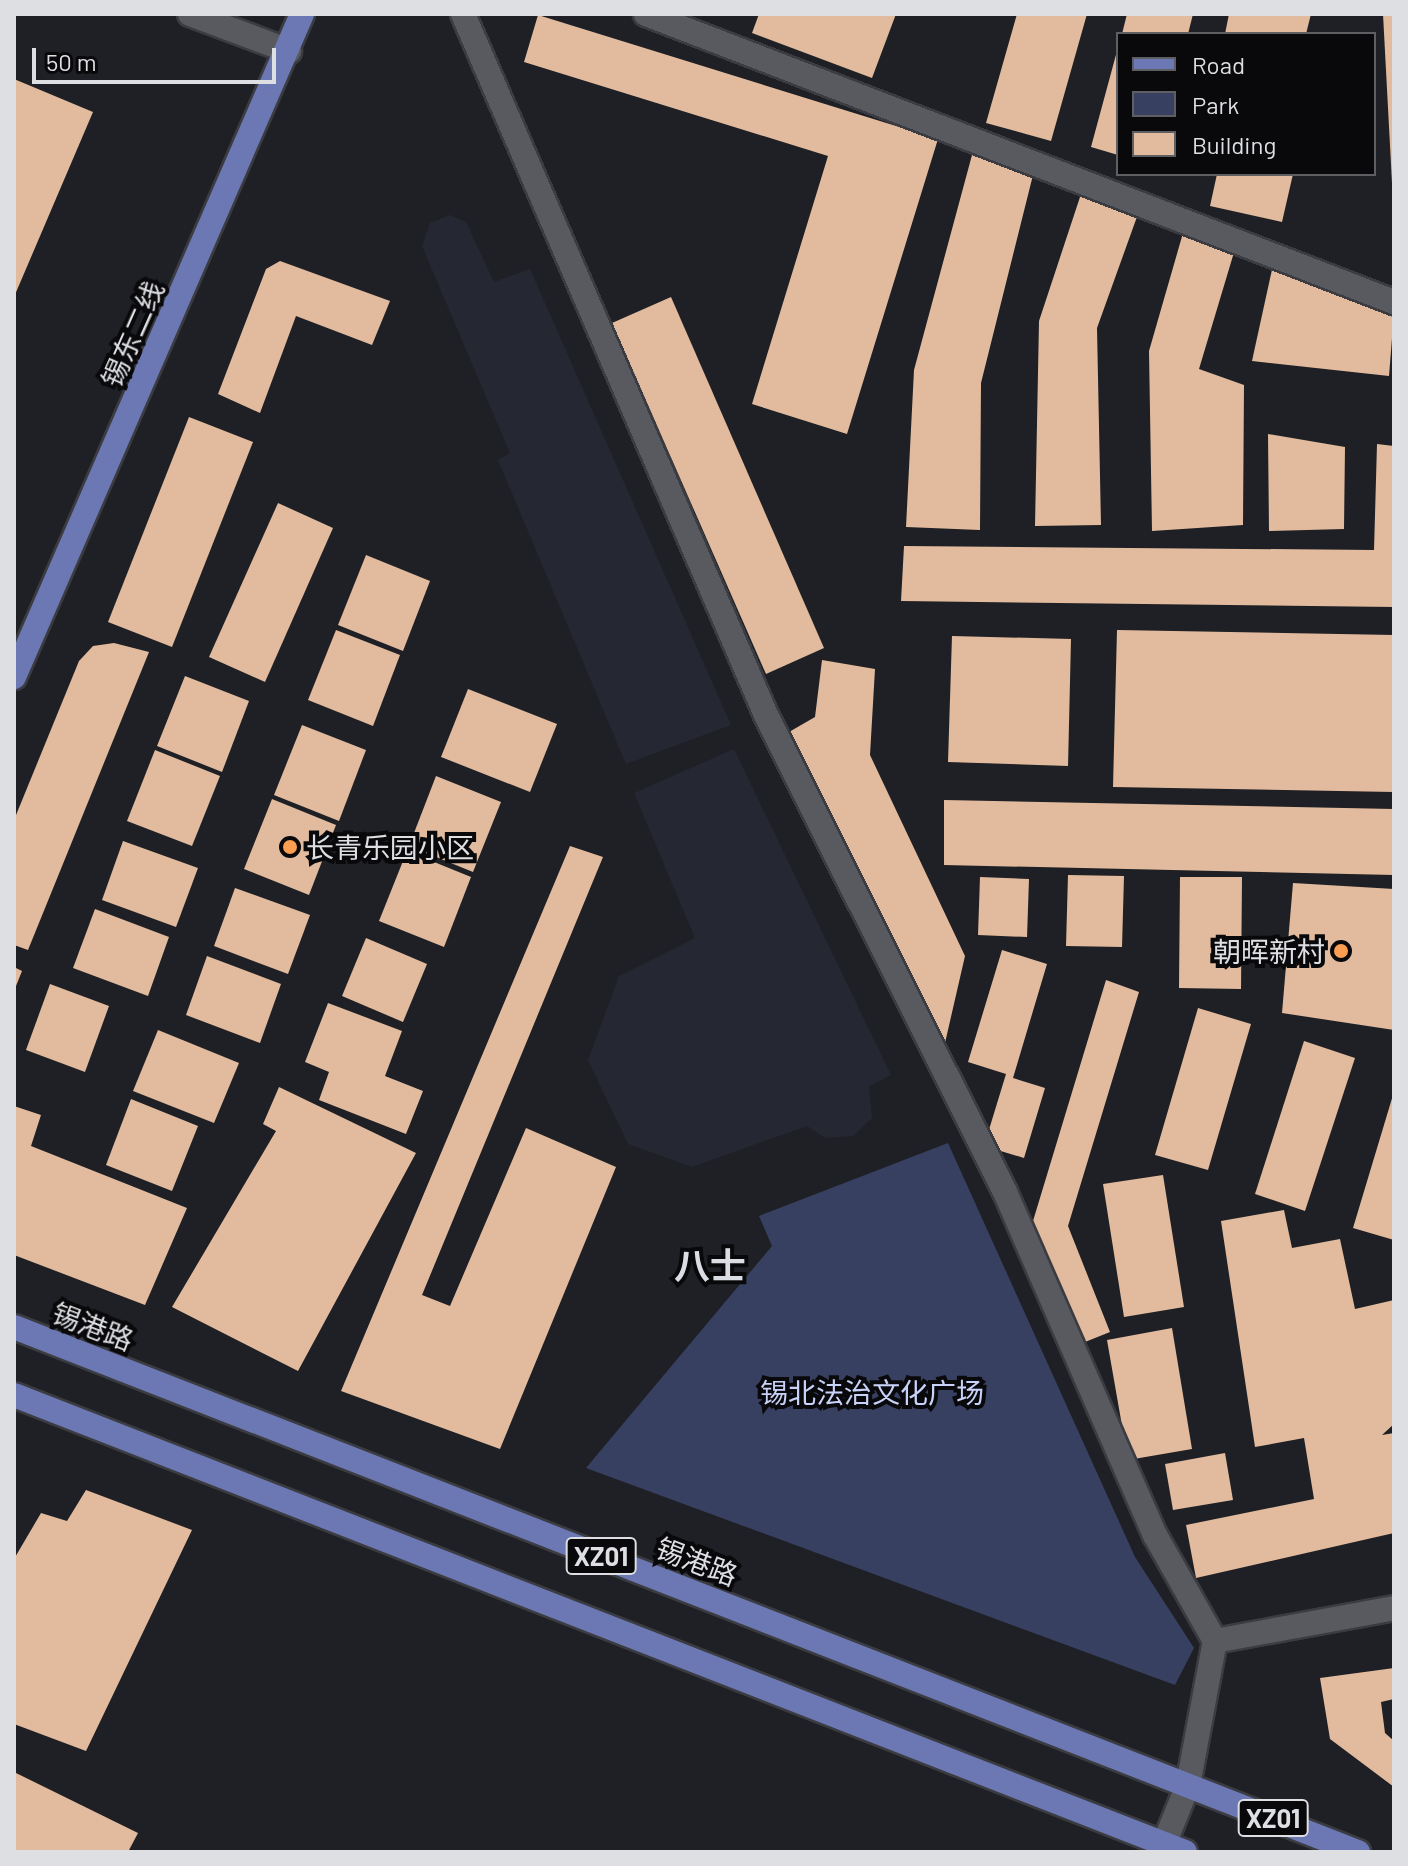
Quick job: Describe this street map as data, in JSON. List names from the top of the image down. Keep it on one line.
{"streets":{"main road":["锡东二线","锡港路","XZ01"]},"districts":["八士"],"parks":["锡北法治文化广场"],"places":["长青乐园小区","朝晖新村"],"legend":["Road","Park","Building"],"scale_bar":"50 m"}
